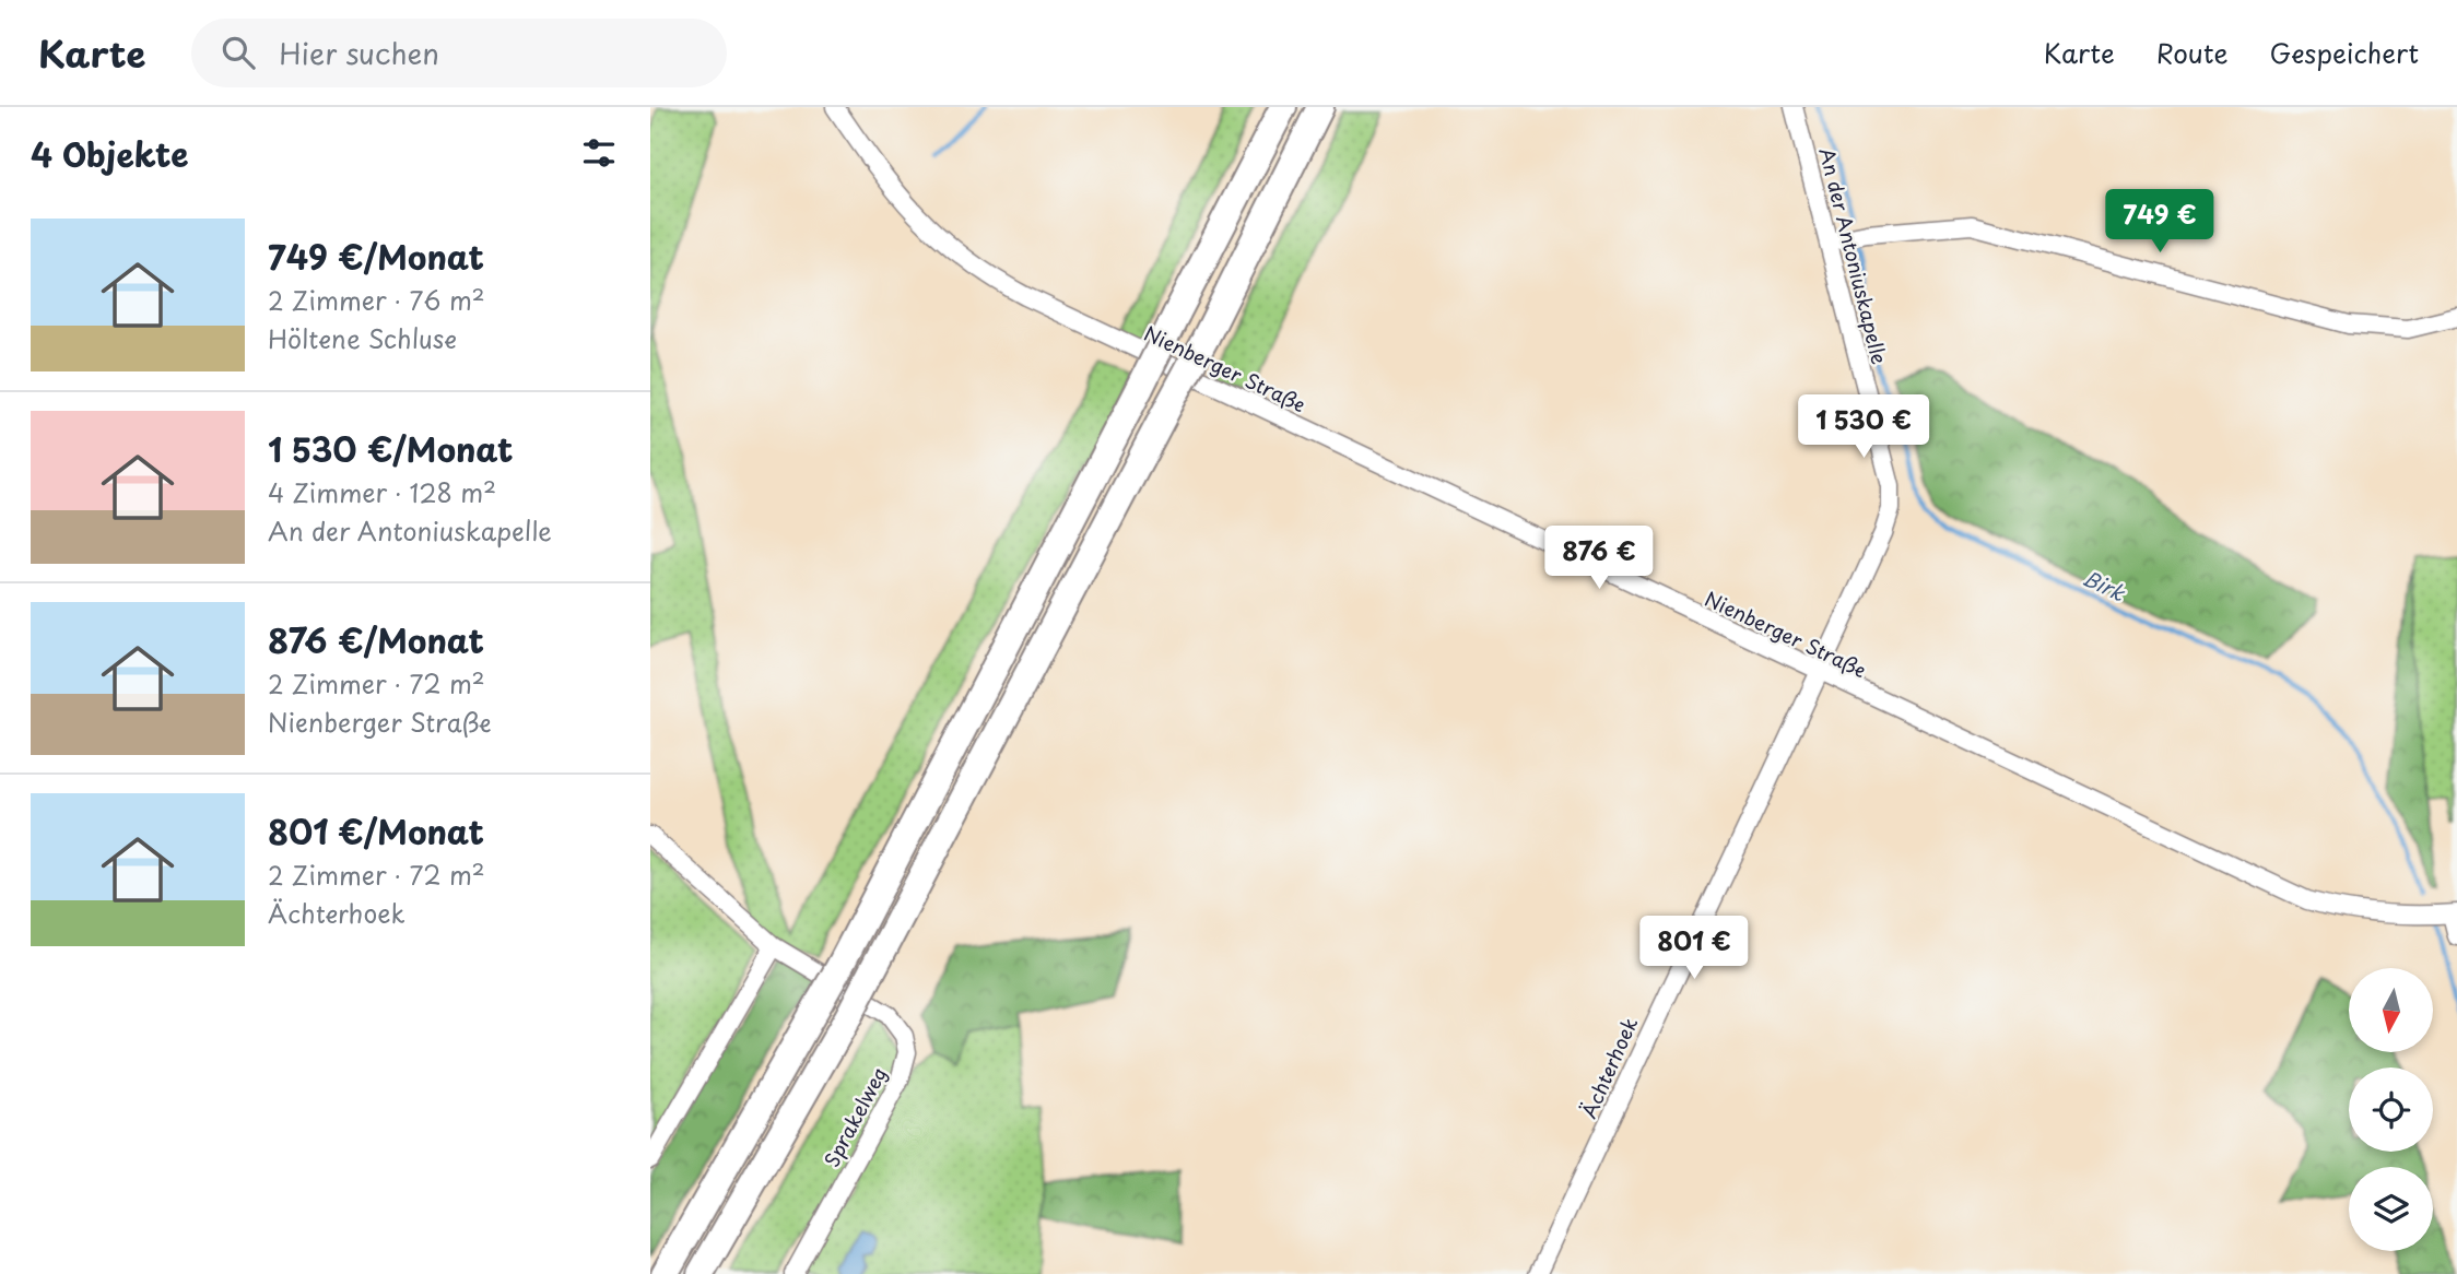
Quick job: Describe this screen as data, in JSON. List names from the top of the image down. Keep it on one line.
{"streets":{"street":["An der Antoniuskapelle","Nienberger Straße","Ächterhoek","Sprakelweg"]},"crossings":[["An der Antoniuskapelle","Nienberger Straße"],["An der Antoniuskapelle","Ächterhoek"],["Nienberger Straße","Ächterhoek"]],"water":["Birk"],"north":"bottom","page":{"header":"Karte","search":"Hier suchen","nav":["Karte","Route","Gespeichert"],"heading":"4 Objekte","price":["749 €","1 530 €","876 €","801 €"],"list":[{"name":"749 €/Monat","note":"2 Zimmer · 76 m² · Höltene Schluse"},{"name":"1 530 €/Monat","note":"4 Zimmer · 128 m² · An der Antoniuskapelle"},{"name":"876 €/Monat","note":"2 Zimmer · 72 m² · Nienberger Straße"},{"name":"801 €/Monat","note":"2 Zimmer · 72 m² · Ächterhoek"}]}}
